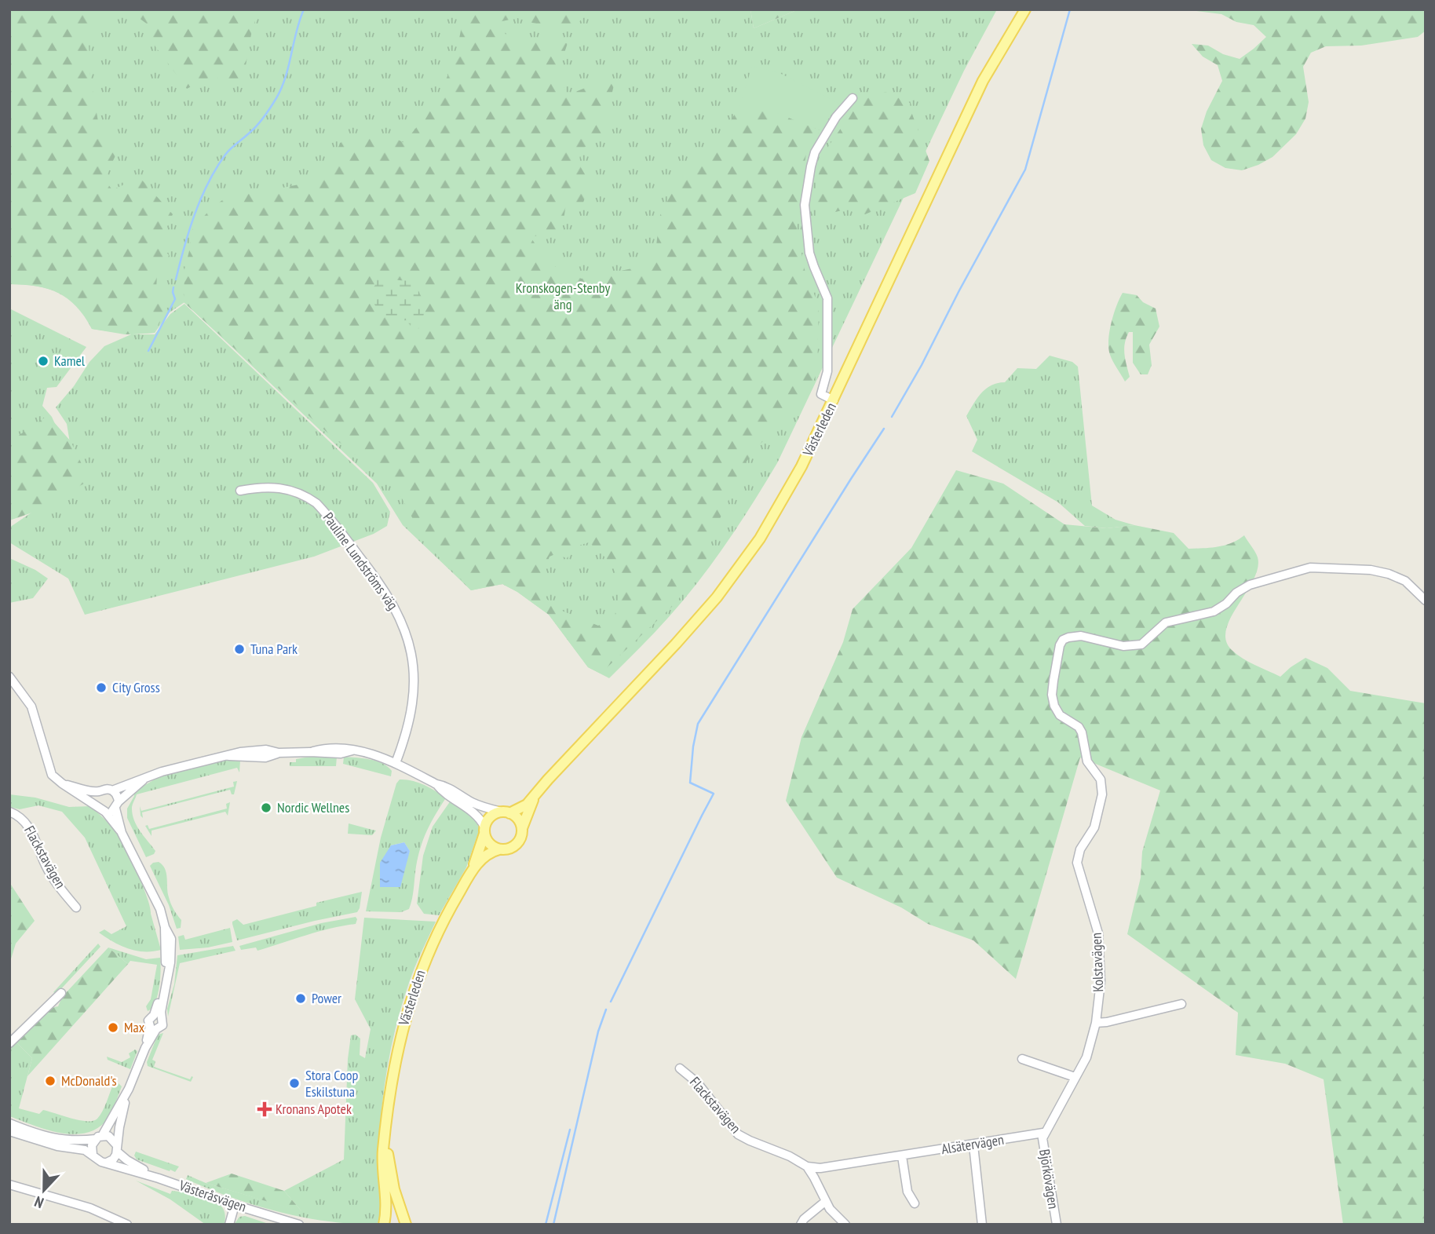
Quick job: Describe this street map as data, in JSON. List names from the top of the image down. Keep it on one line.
{"streets":{"main road":["Västerleden"],"street":["Pauline Lundströms väg","Flackstavägen","Kolstavägen","Alsätervägen","Björkövägen","Västeråsvägen"]},"crossings":[["Flackstavägen","Alsätervägen"],["Kolstavägen","Alsätervägen"],["Kolstavägen","Björkövägen"],["Alsätervägen","Björkövägen"]],"parks":["Kronskogen-Stenby äng"],"places":{"other":["Kamel","Tuna Park","City Gross","Nordic Wellnes","Power","Max","McDonald's","Stora Coop Eskilstuna"],"health":["Kronans Apotek"]},"north":"bottom"}
